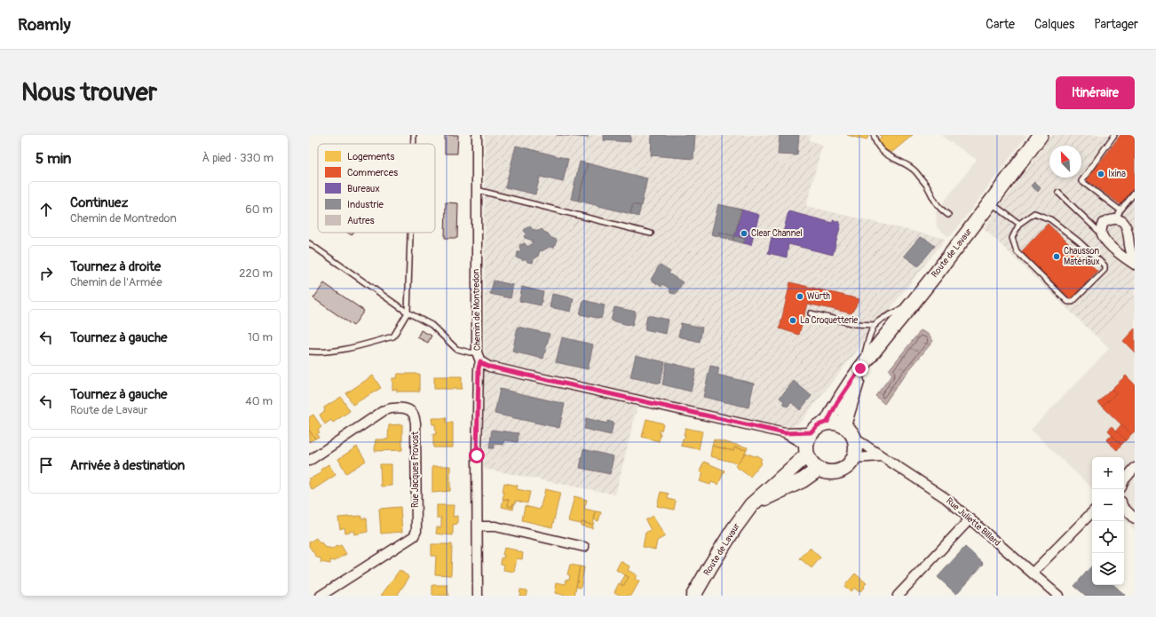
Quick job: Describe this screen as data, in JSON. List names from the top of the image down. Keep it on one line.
{"streets":{"main road":["Route de Lavaur"],"street":["Chemin de Montredon","Rue Jacques Provost","Rue Juliette Billard"]},"crossings":[["Route de Lavaur","Rue Juliette Billard"]],"places":["Ixina","Clear Channel","Chausson Matériaux","Würth","La Croquetterie"],"legend":["Logements","Commerces","Bureaux","Industrie","Autres"],"north":"top left","page":{"header":"Roamly","nav":["Carte","Calques","Partager"],"buttons":"Itinéraire","title":"Nous trouver","heading":["5 min","À pied · 330 m"],"list":[["Continuez","Chemin de Montredon","60 m"],["Tournez à droite","Chemin de l'Armée","220 m"],["Tournez à gauche","10 m"],["Tournez à gauche","Route de Lavaur","40 m"],"Arrivée à destination"],"map_buttons":["+","−"]}}
